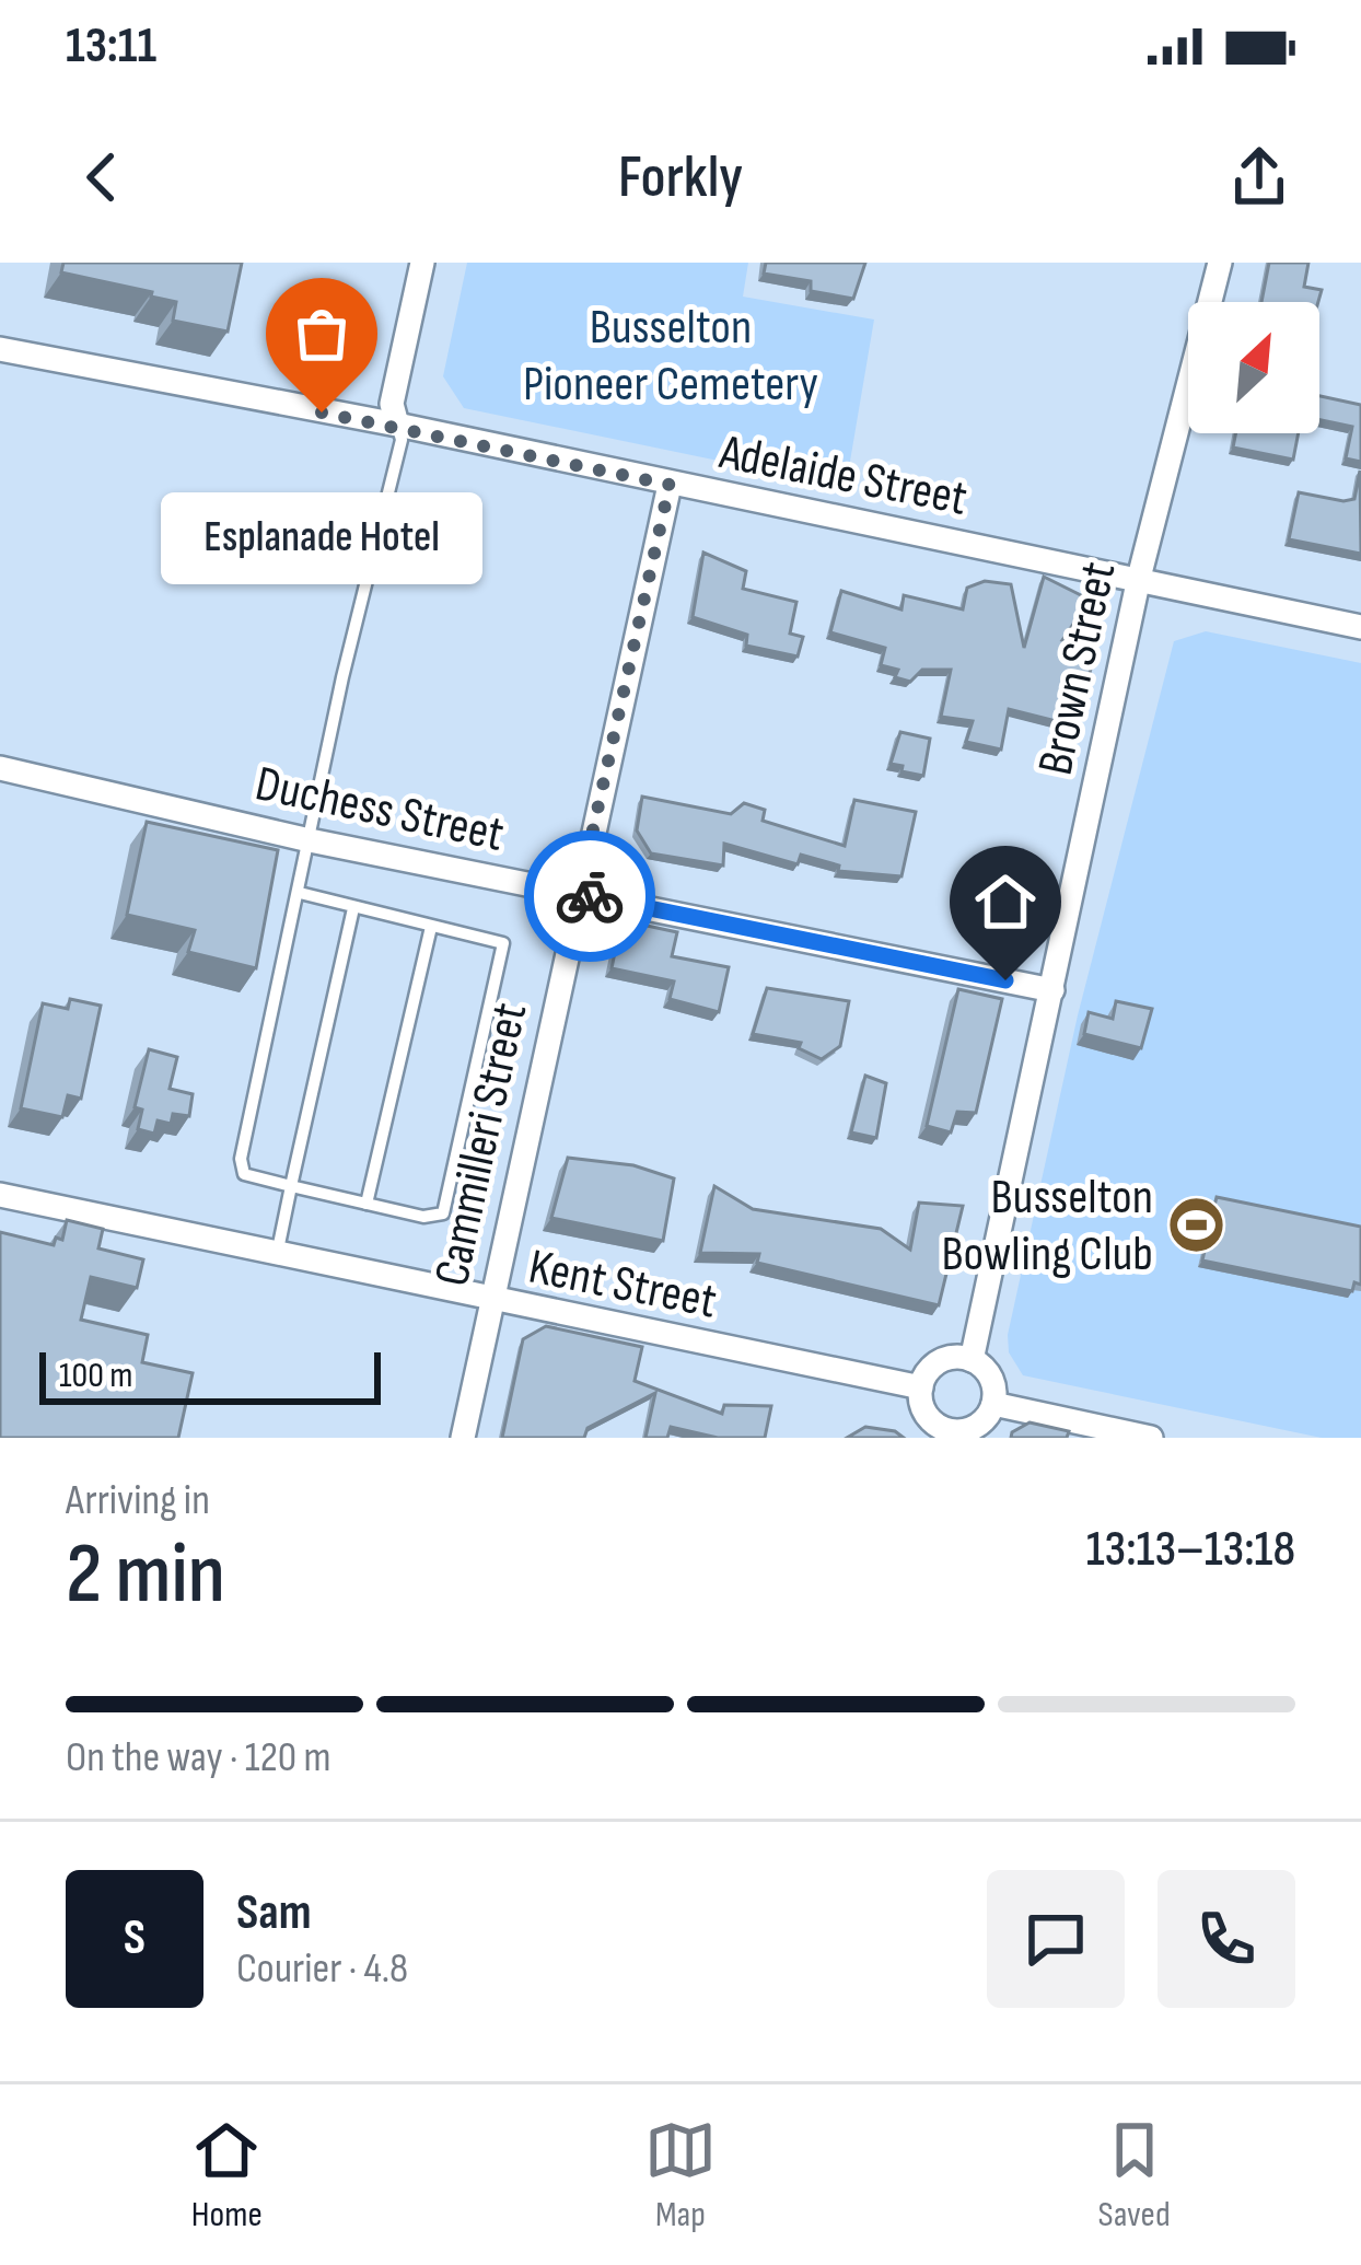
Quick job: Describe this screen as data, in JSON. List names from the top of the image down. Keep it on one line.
{"streets":{"street":["Adelaide Street","Brown Street","Duchess Street","Cammilleri Street","Kent Street"]},"crossings":[["Adelaide Street","Brown Street"],["Adelaide Street","Cammilleri Street"],["Brown Street","Duchess Street"],["Brown Street","Kent Street"],["Duchess Street","Cammilleri Street"],["Cammilleri Street","Kent Street"]],"parks":["Busselton Pioneer Cemetery"],"places":{"other":["Esplanade Hotel"],"sports":["Busselton Bowling Club"]},"scale_bar":"100 m","north":"top right","page":{"status":"13:11","header":"Forkly","bubble":"Esplanade Hotel","scale":"100 m","heading":["2 min","Arriving in","13:13–13:18"],"panel":["Sam","Courier · 4.8"],"bar":"On the way · 120 m","round":"S","tabs":["Home","Map","Saved"]}}
